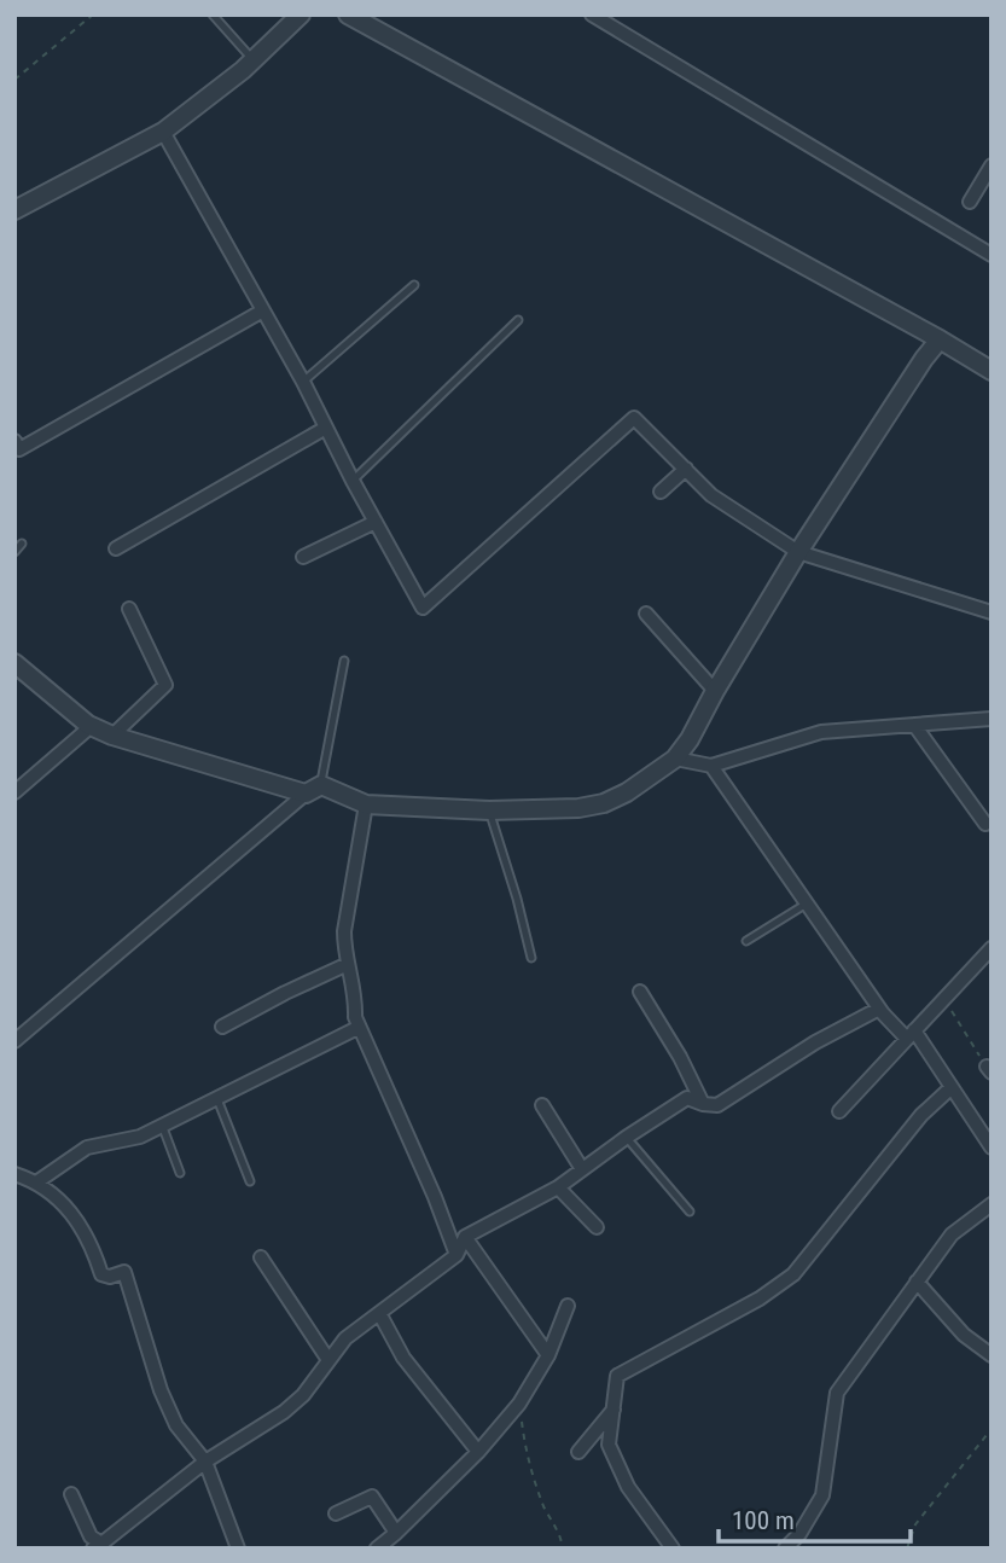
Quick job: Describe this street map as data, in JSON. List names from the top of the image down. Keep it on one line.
{"scale_bar":"100 m"}
